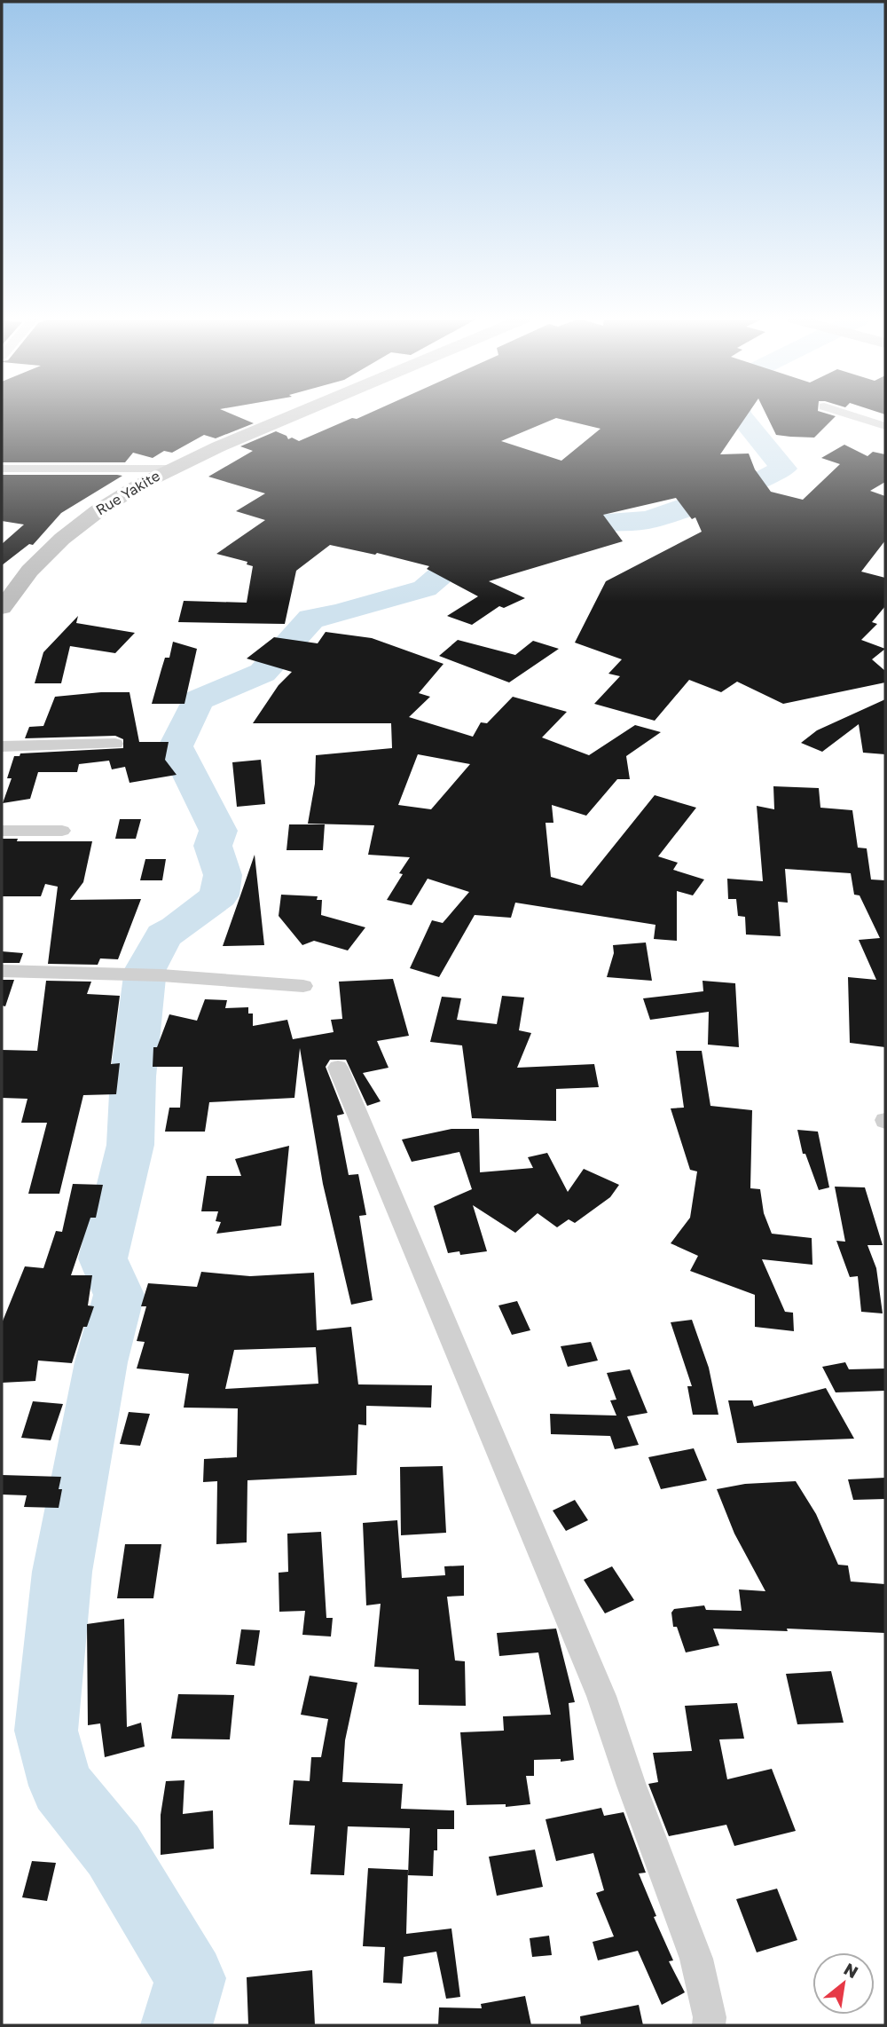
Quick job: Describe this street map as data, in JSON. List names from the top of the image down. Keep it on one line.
{"streets":{"main road":["Rue Yakite"]},"north":"top right"}
